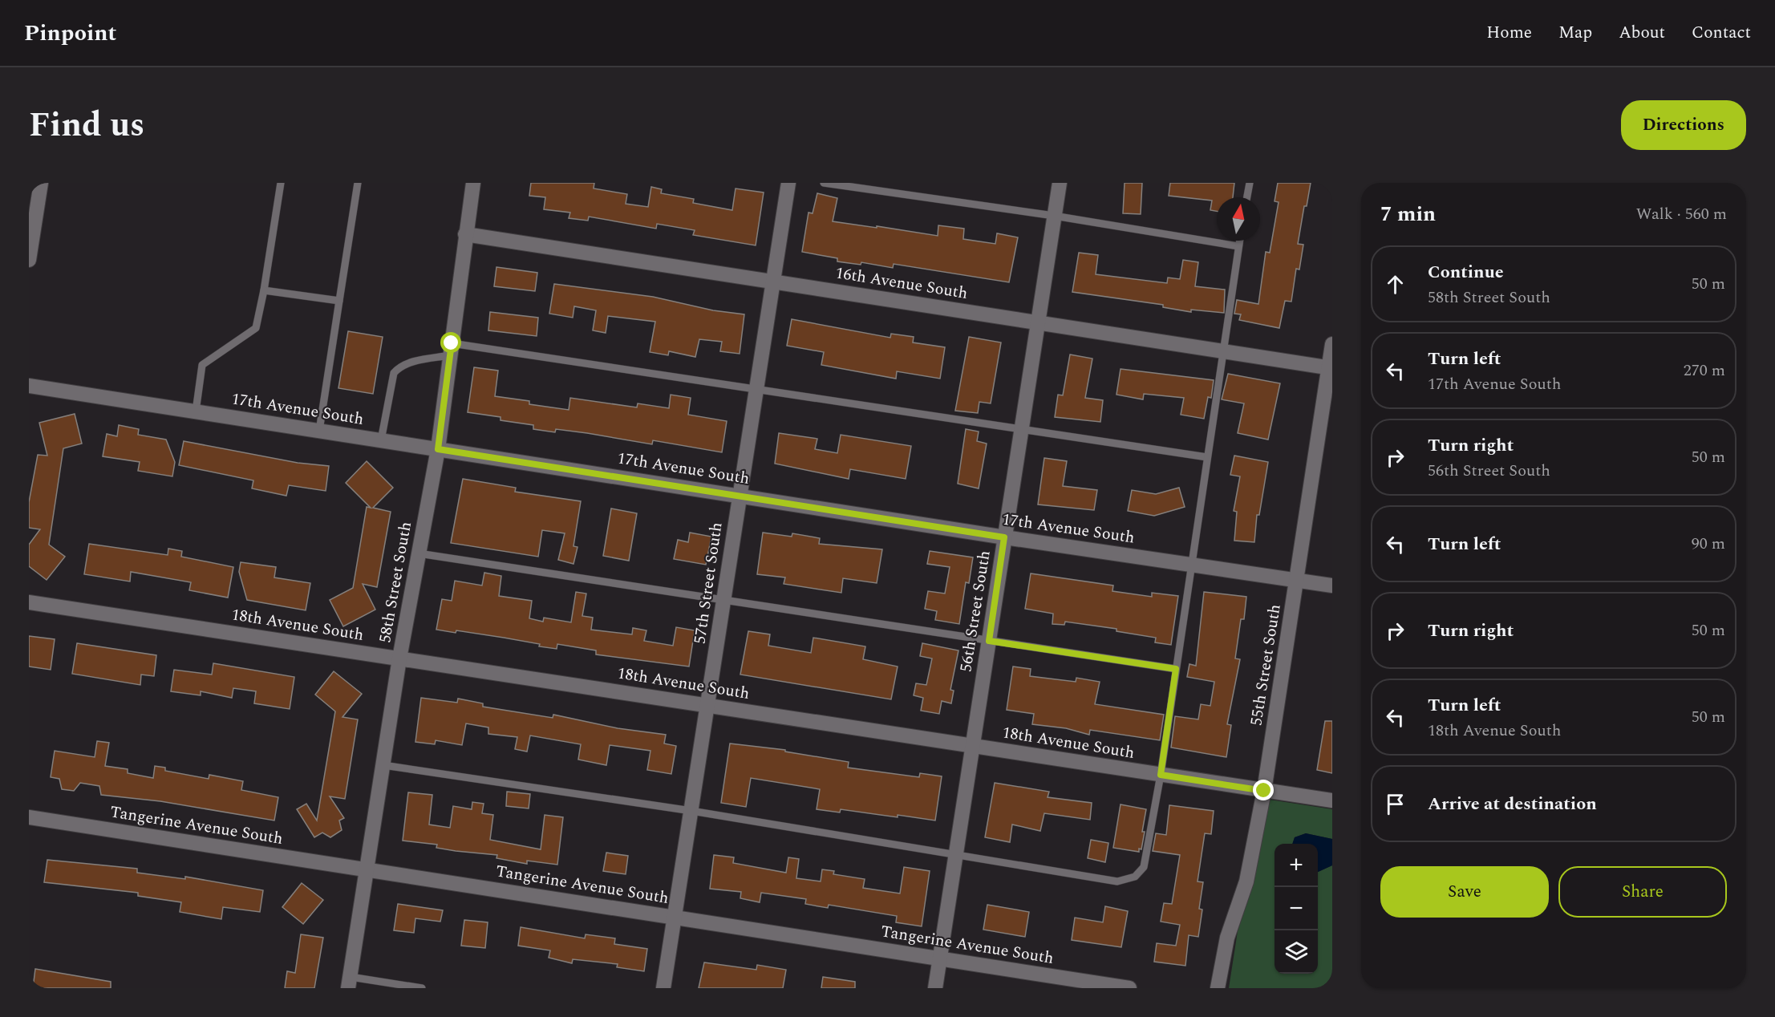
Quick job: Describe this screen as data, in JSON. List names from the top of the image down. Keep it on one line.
{"streets":{"street":["16th Avenue South","17th Avenue South","58th Street South","57th Street South","56th Street South","18th Avenue South","55th Street South","Tangerine Avenue South"]},"crossings":[["16th Avenue South","58th Street South"],["16th Avenue South","57th Street South"],["16th Avenue South","56th Street South"],["16th Avenue South","55th Street South"],["17th Avenue South","58th Street South"],["17th Avenue South","57th Street South"],["17th Avenue South","56th Street South"],["17th Avenue South","55th Street South"],["58th Street South","18th Avenue South"],["58th Street South","Tangerine Avenue South"],["57th Street South","18th Avenue South"],["57th Street South","Tangerine Avenue South"],["56th Street South","18th Avenue South"],["56th Street South","Tangerine Avenue South"],["18th Avenue South","55th Street South"]],"north":"top","page":{"header":"Pinpoint","nav":["Home","Map","About","Contact"],"title":"Find us","buttons":["Directions",["Save","Share"]],"heading":["7 min","Walk · 560 m"],"list":[["Continue","58th Street South","50 m"],["Turn left","17th Avenue South","270 m"],["Turn right","56th Street South","50 m"],["Turn left","90 m"],["Turn right","50 m"],["Turn left","18th Avenue South","50 m"],"Arrive at destination"],"map_buttons":["+","−"]}}
